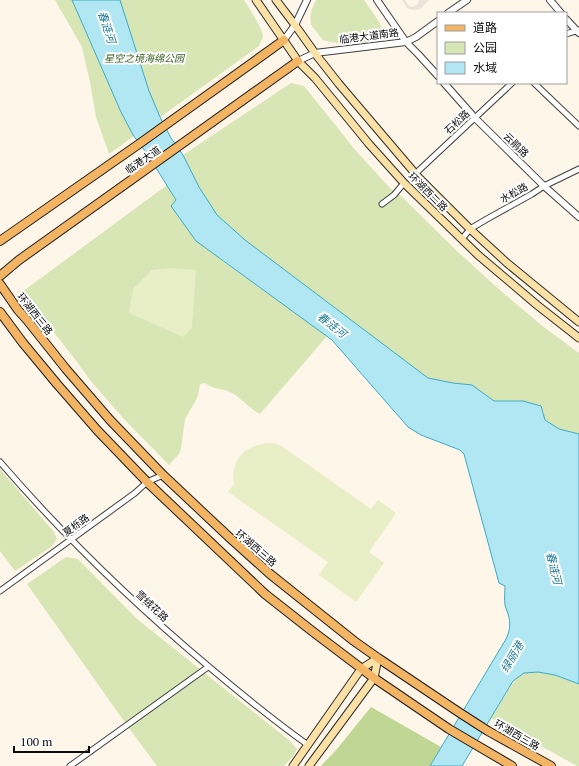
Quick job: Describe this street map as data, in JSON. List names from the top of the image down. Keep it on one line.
{"streets":{"main road":["临港大道","环湖西二路","环湖西三路"],"street":["临港大道南路","石松路","云鹃路","水松路","夏栎路","雪绒花路"]},"crossings":[["临港大道南路","临港大道"],["临港大道南路","环湖西二路"],["石松路","云鹃路"],["石松路","环湖西二路"],["云鹃路","水松路"],["临港大道","环湖西二路"],["环湖西二路","水松路"],["环湖西三路","夏栎路"],["夏栎路","雪绒花路"]],"water":["春涟河","绿丽港"],"parks":["星空之境海绵公园"],"legend":["道路","公园","水域"],"scale_bar":"100 m"}
